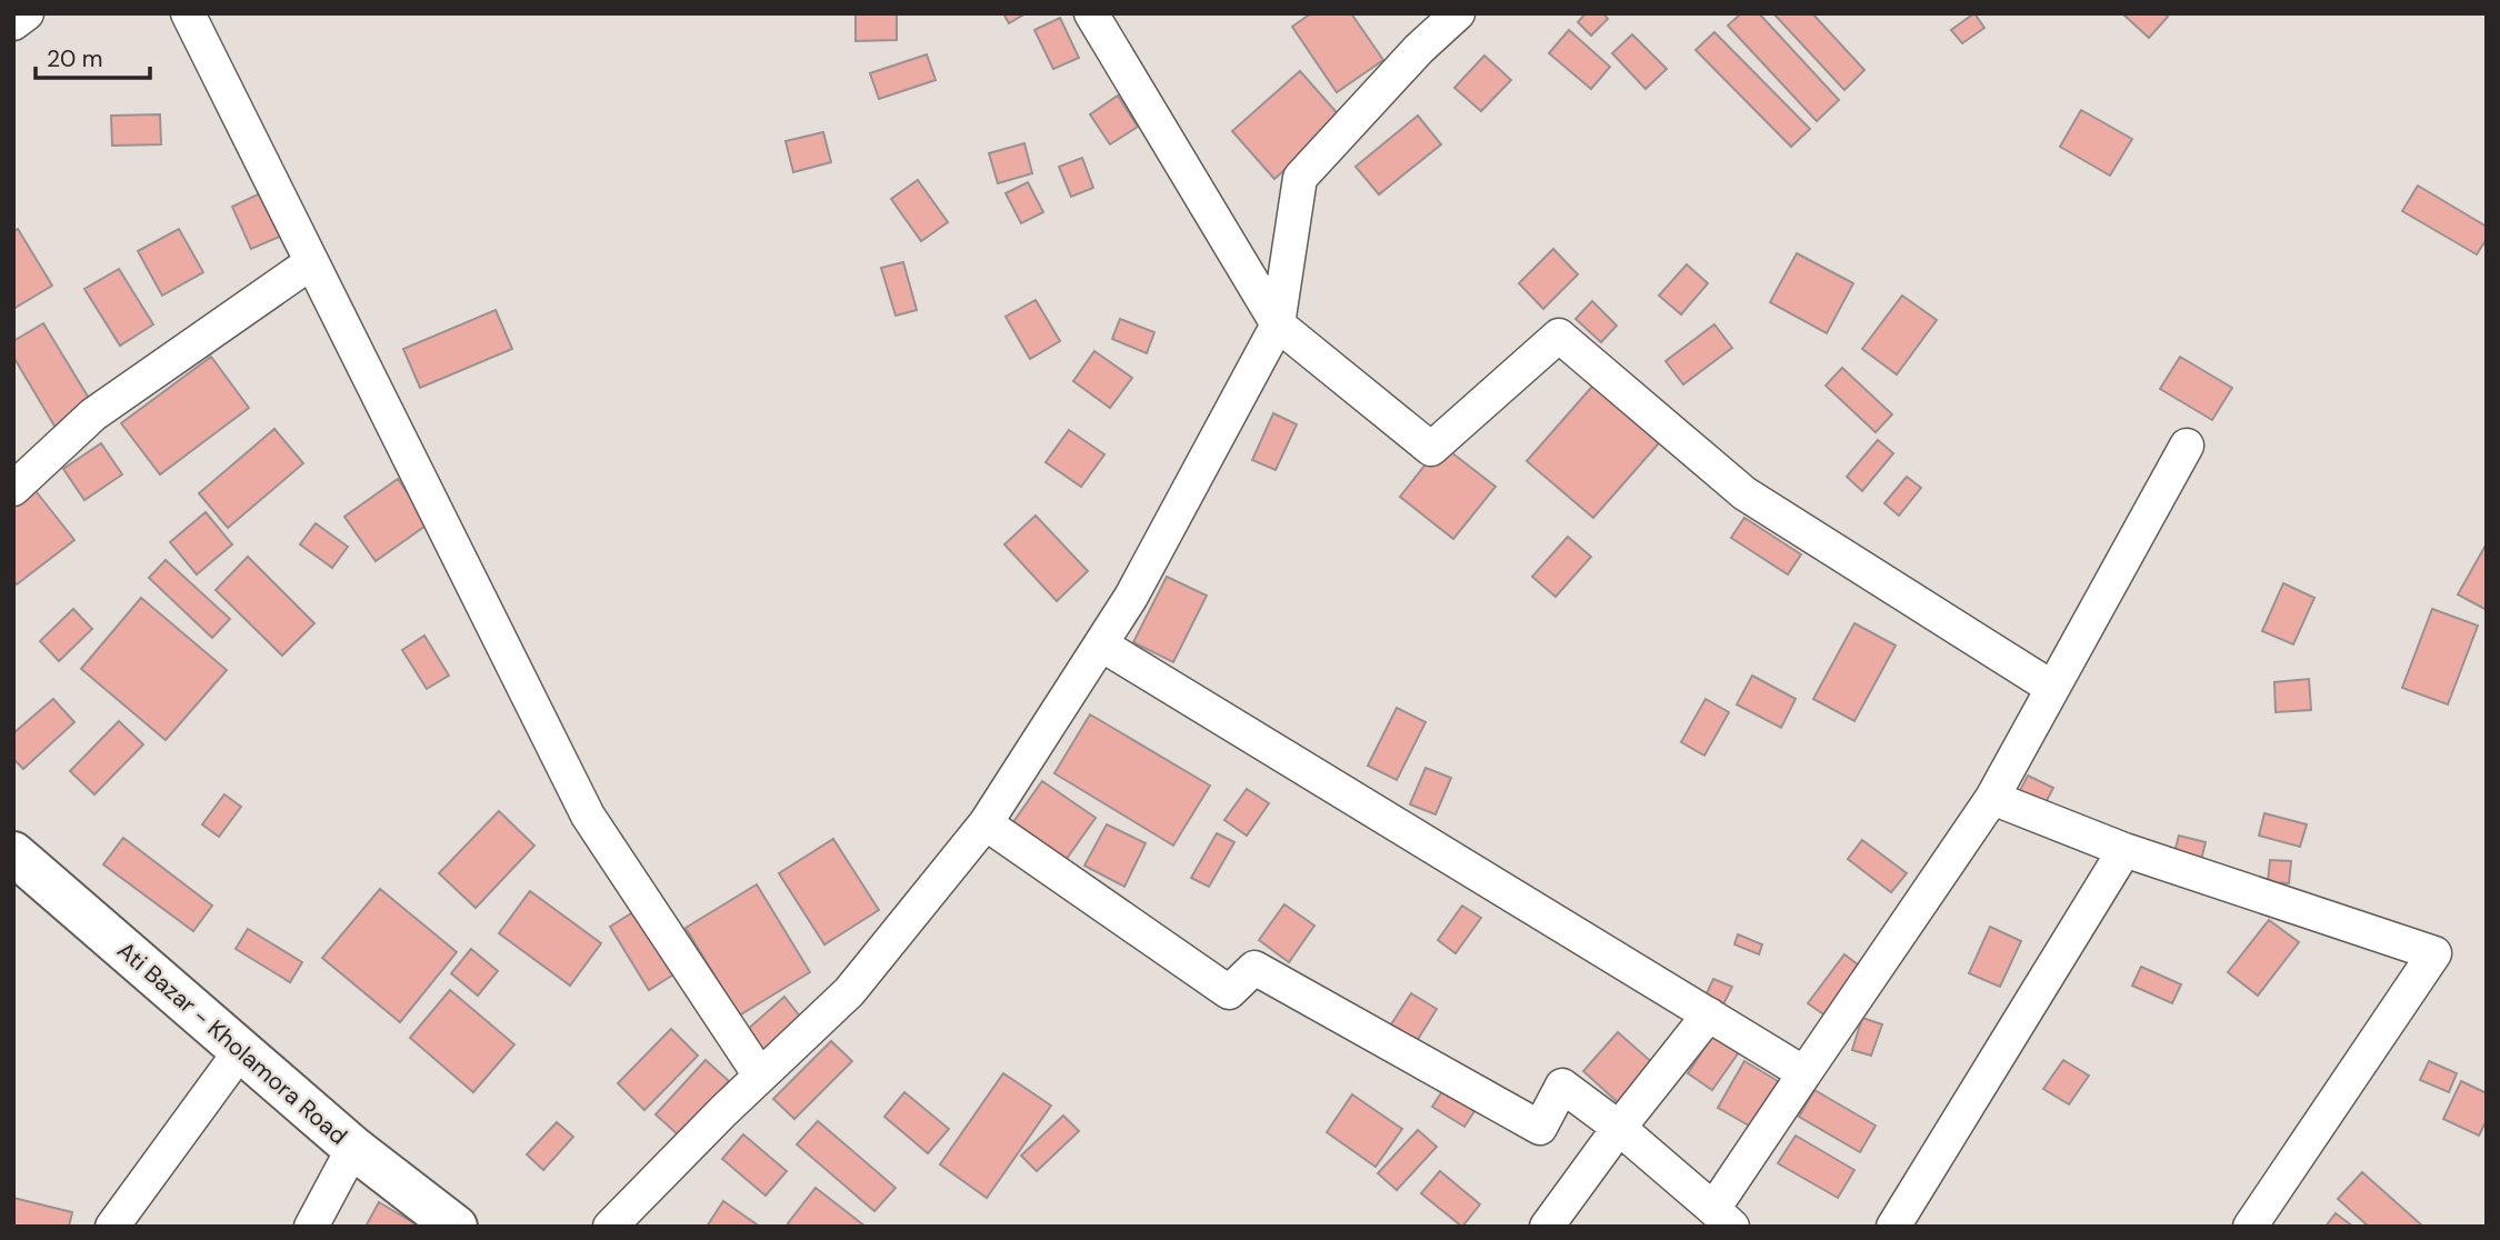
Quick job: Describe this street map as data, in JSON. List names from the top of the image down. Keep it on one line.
{"streets":{"main road":["Ati Bazar - Kholamora Road"]},"scale_bar":"20 m"}
